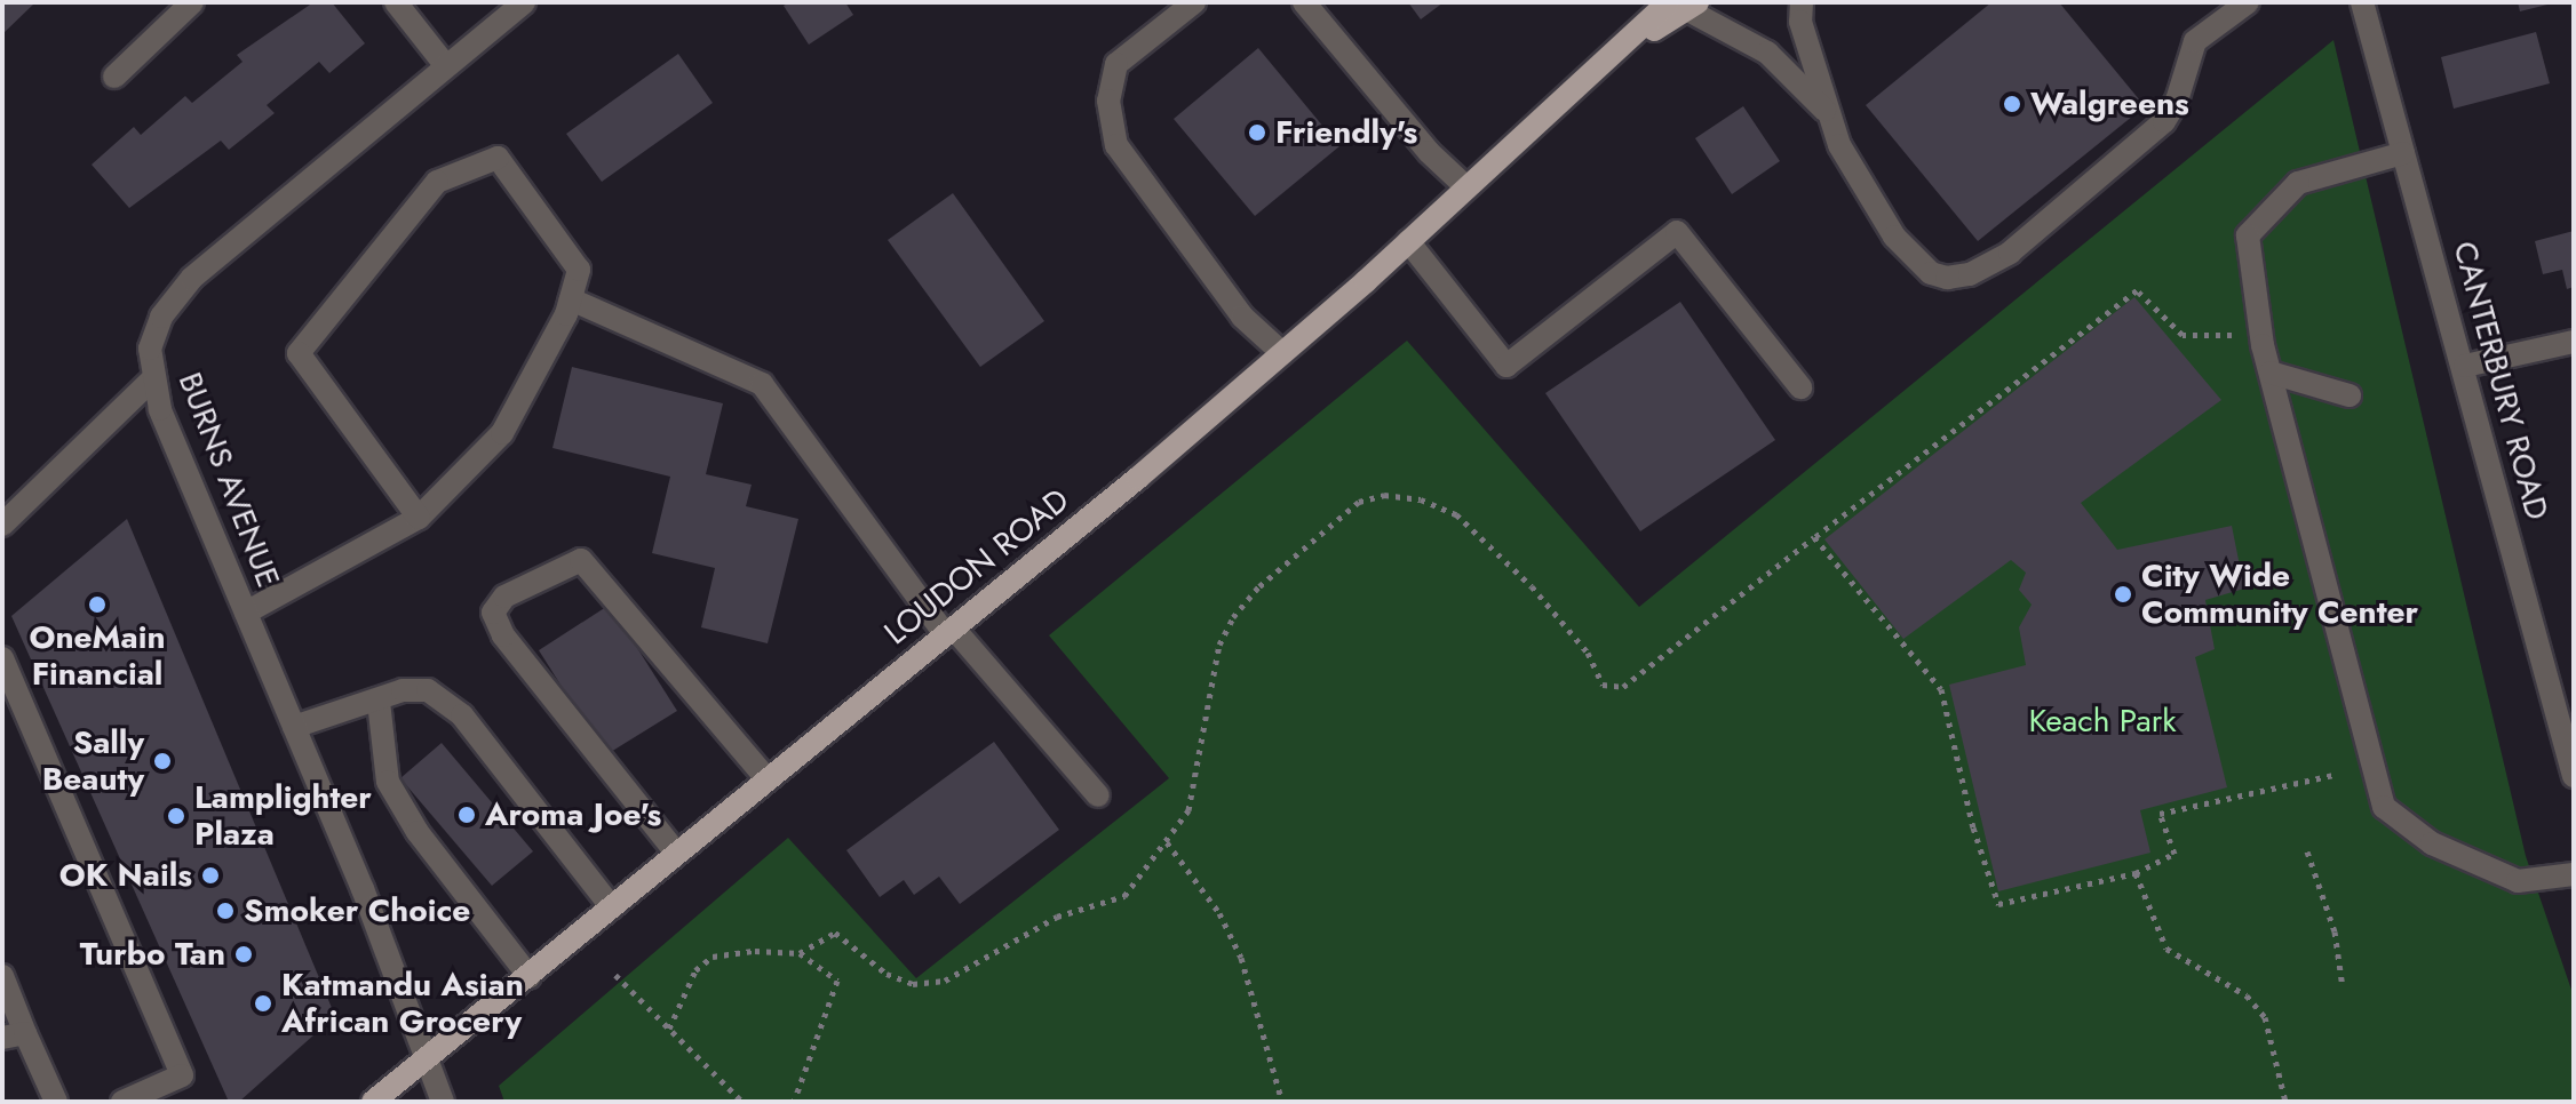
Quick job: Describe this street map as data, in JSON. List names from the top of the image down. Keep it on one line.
{"streets":{"main road":["LOUDON ROAD"],"street":["CANTERBURY ROAD","BURNS AVENUE"]},"crossings":[["BURNS AVENUE","LOUDON ROAD"]],"parks":["Keach Park"],"places":["Walgreens","Friendly's","City Wide Community Center","OneMain Financial","Sally Beauty","Aroma Joe's","Lamplighter Plaza","OK Nails","Smoker Choice","Turbo Tan","Katmandu Asian African Grocery"]}
